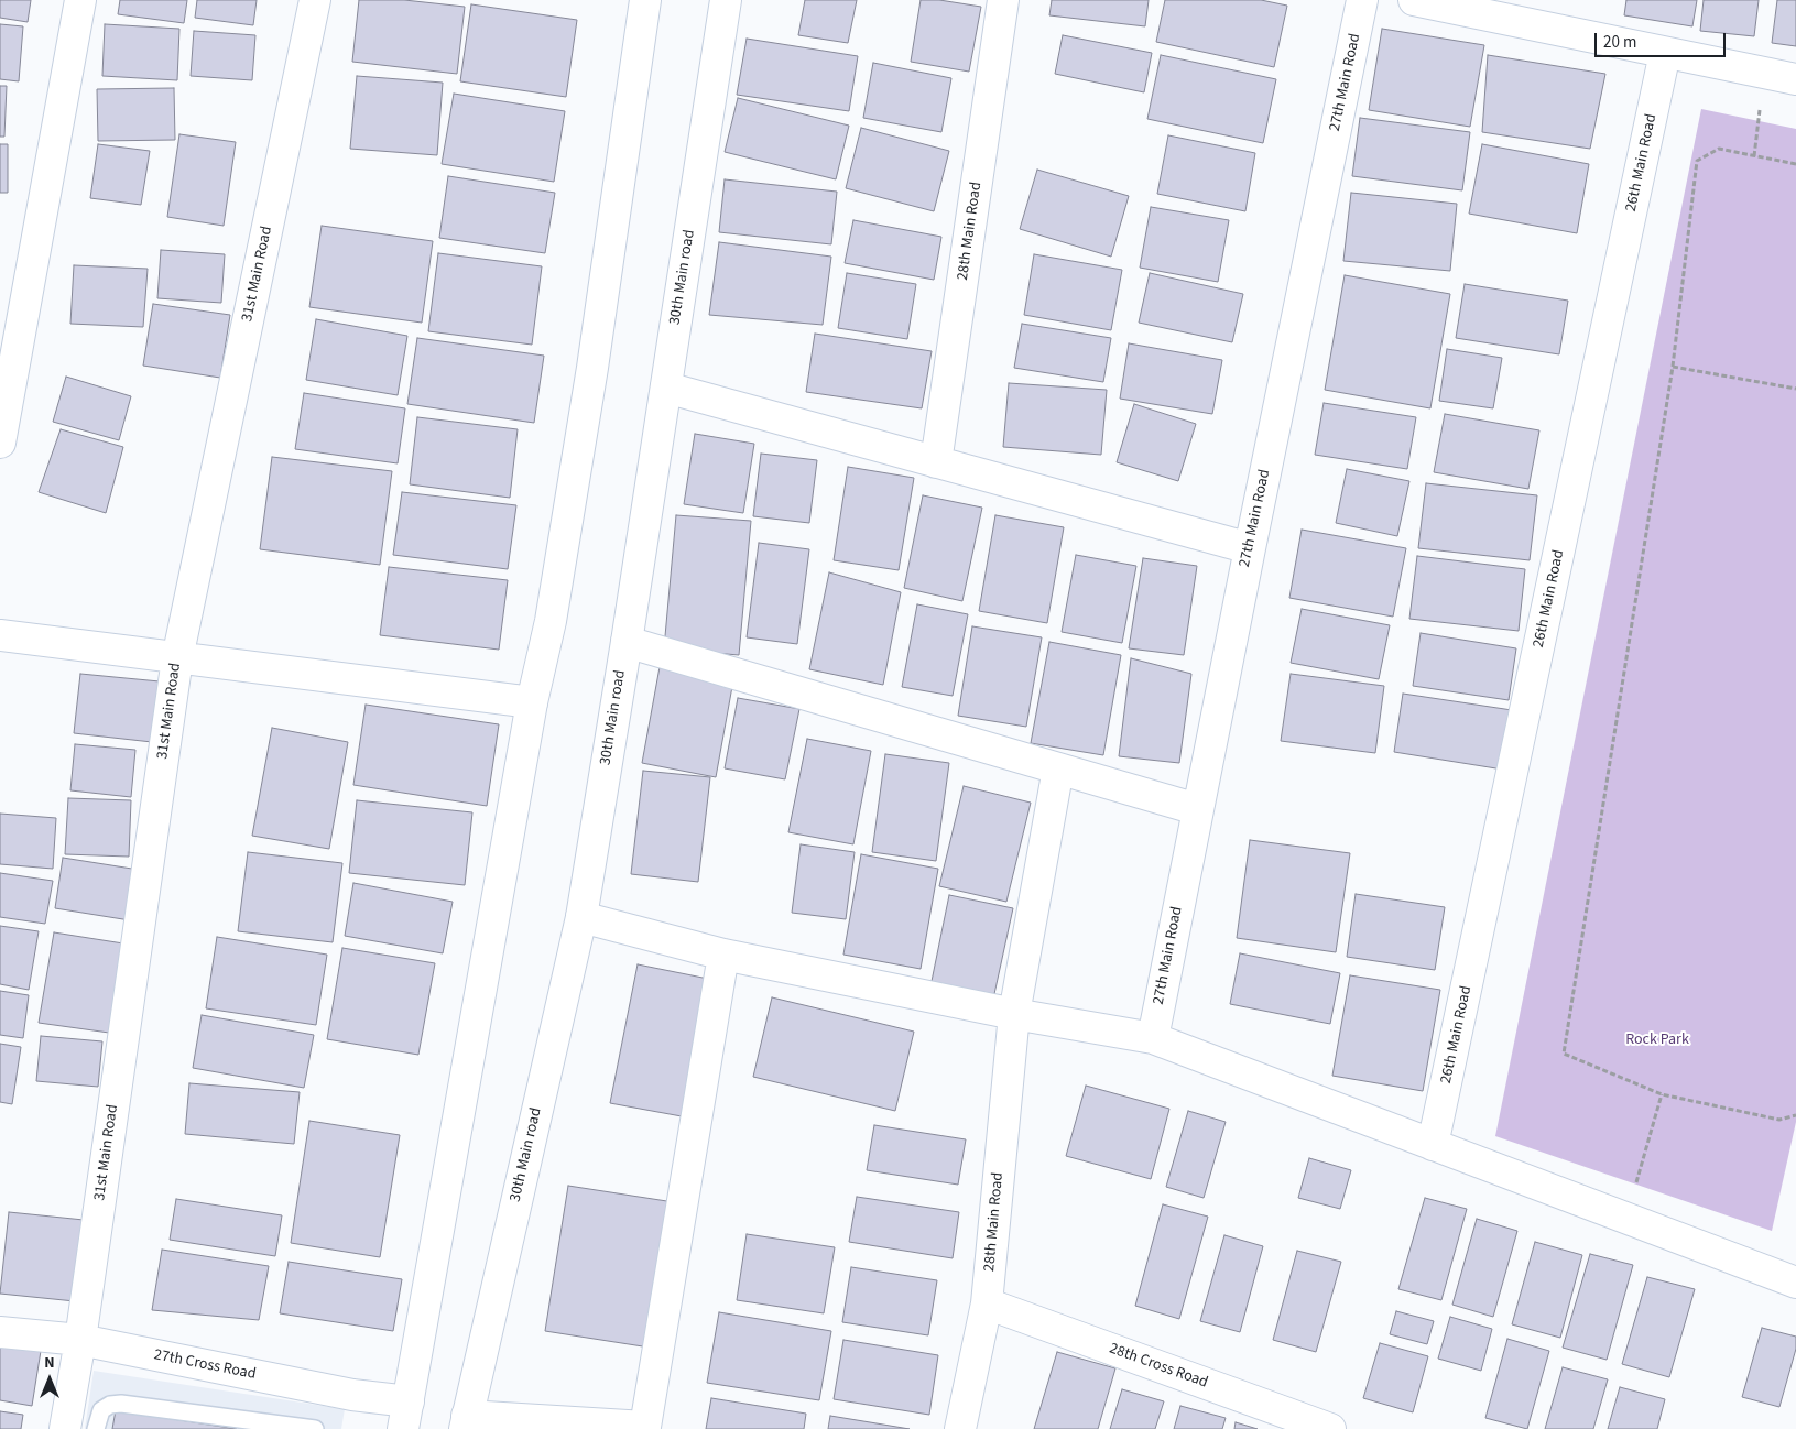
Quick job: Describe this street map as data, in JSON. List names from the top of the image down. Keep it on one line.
{"streets":{"street":["27th Main Road","26th Main Road","28th Main Road","31st Main Road","30th Main road","27th Cross Road","28th Cross Road"]},"crossings":[["28th Main Road","28th Cross Road"],["31st Main Road","27th Cross Road"]],"parks":["Rock Park"],"scale_bar":"20 m","north":"top"}
